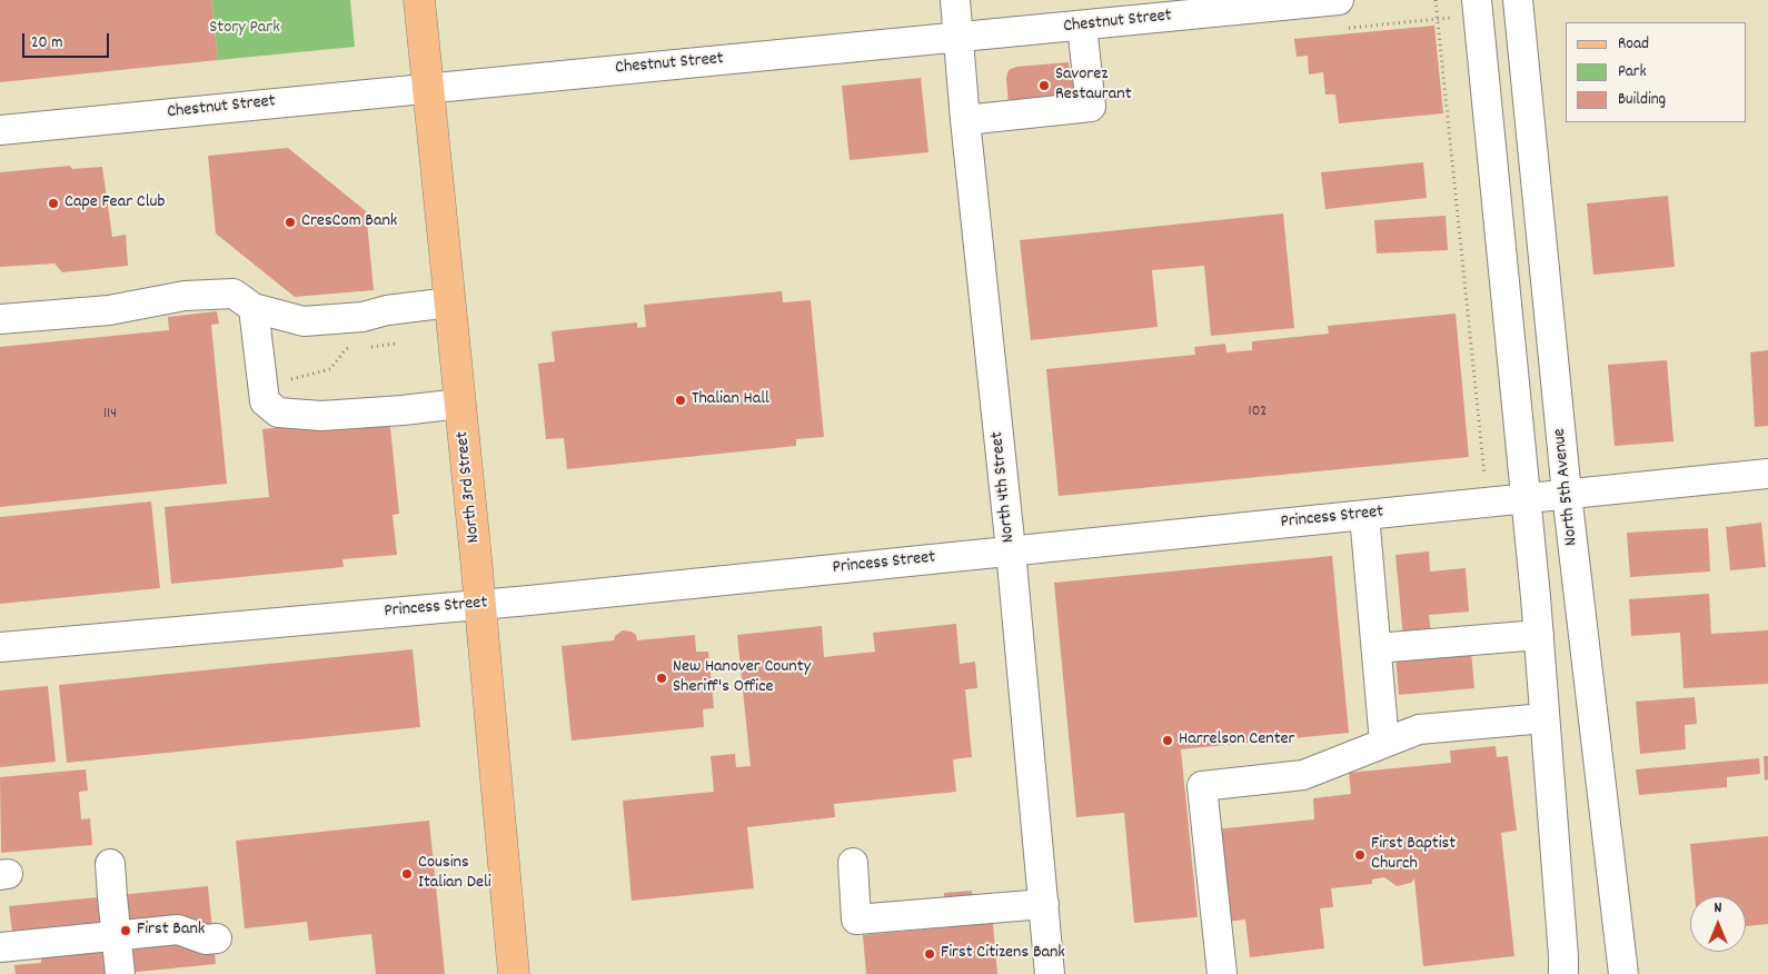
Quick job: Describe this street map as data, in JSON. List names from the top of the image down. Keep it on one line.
{"streets":{"main road":["North 3rd Street"],"street":["Chestnut Street","North 4th Street","North 5th Avenue","Princess Street"]},"crossings":[["Chestnut Street","North 3rd Street"],["Chestnut Street","North 4th Street"],["North 3rd Street","Princess Street"],["North 4th Street","Princess Street"],["North 5th Avenue","Princess Street"]],"parks":["Story Park"],"places":["Savorez Restaurant","Cape Fear Club","CresCom Bank","Thalian Hall","New Hanover County Sheriff's Office","Harrelson Center","First Baptist Church","Cousins Italian Deli","First Bank","First Citizens Bank"],"house_numbers":["102","114"],"legend":["Road","Park","Building"],"scale_bar":"20 m","north":"top"}
